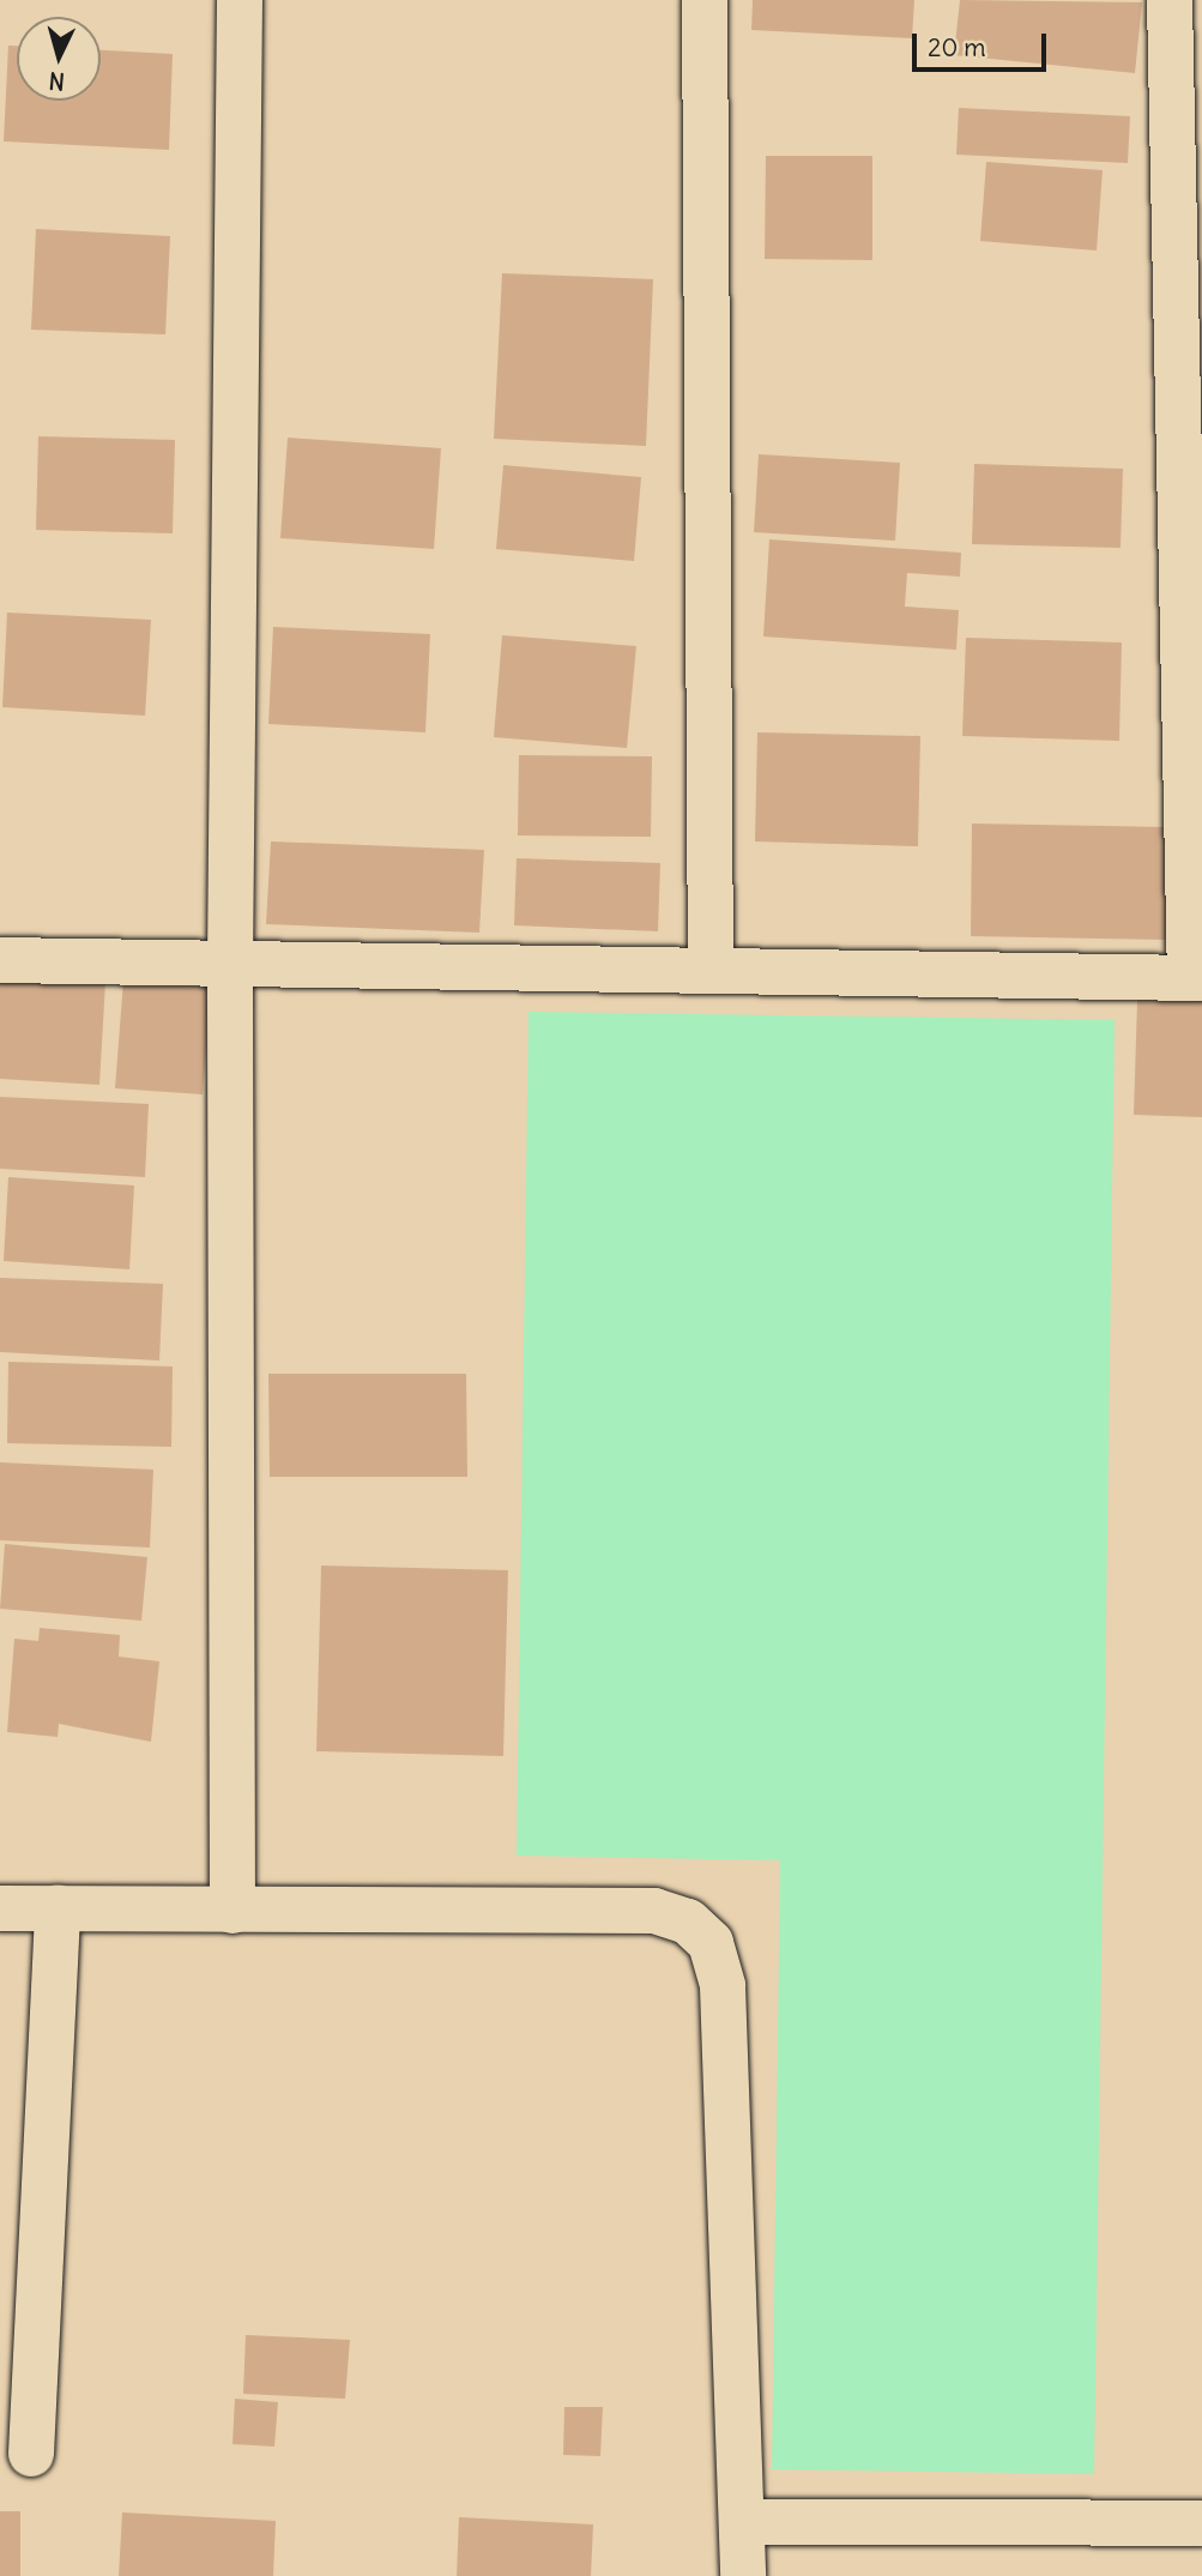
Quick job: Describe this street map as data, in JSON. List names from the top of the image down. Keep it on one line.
{"scale_bar":"20 m","north":"bottom"}
